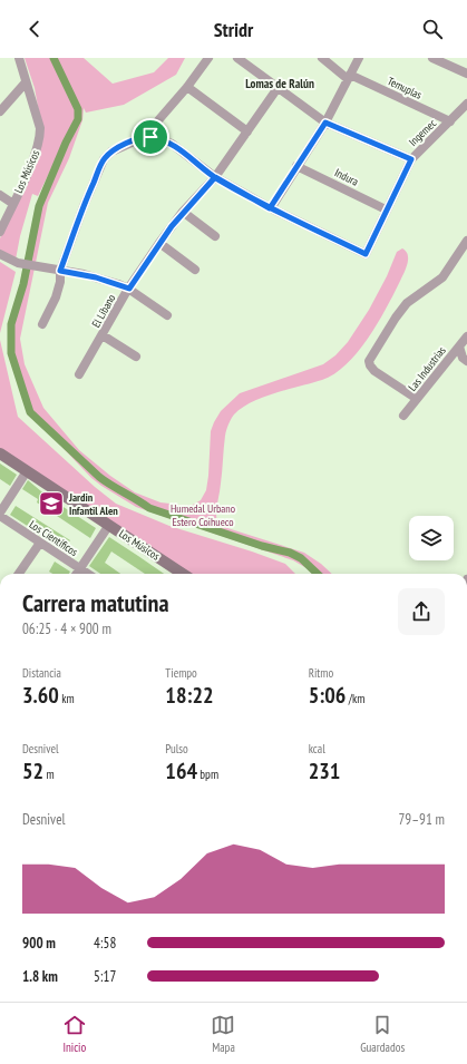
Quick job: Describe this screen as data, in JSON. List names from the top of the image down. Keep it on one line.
{"streets":{"street":["Temuplas","Ingemec","Los Músicos","Indura","El Líbano","Las Industrias","Los Científicos"]},"crossings":[["Temuplas","Ingemec"],["Ingemec","Indura"]],"districts":["Lomas de Ralún"],"parks":["Humedal Urbano Estero Coihueco"],"places":{"school or university":["Jardin Infantil Alen"]},"page":{"header":"Stridr","heading":["Carrera matutina","06:25 · 4 × 900 m"],"stats":[["Distancia","3.60 km"],["Tiempo","18:22"],["Ritmo","5:06 /km"],["Desnivel","52 m"],["Pulso","164 bpm"],["kcal","231"]],"chart":["Desnivel","79–91 m"],"list":[{"name":"900 m","note":"4:58"},{"name":"1.8 km","note":"5:17"}],"tabs":["Inicio","Mapa","Guardados"]}}
